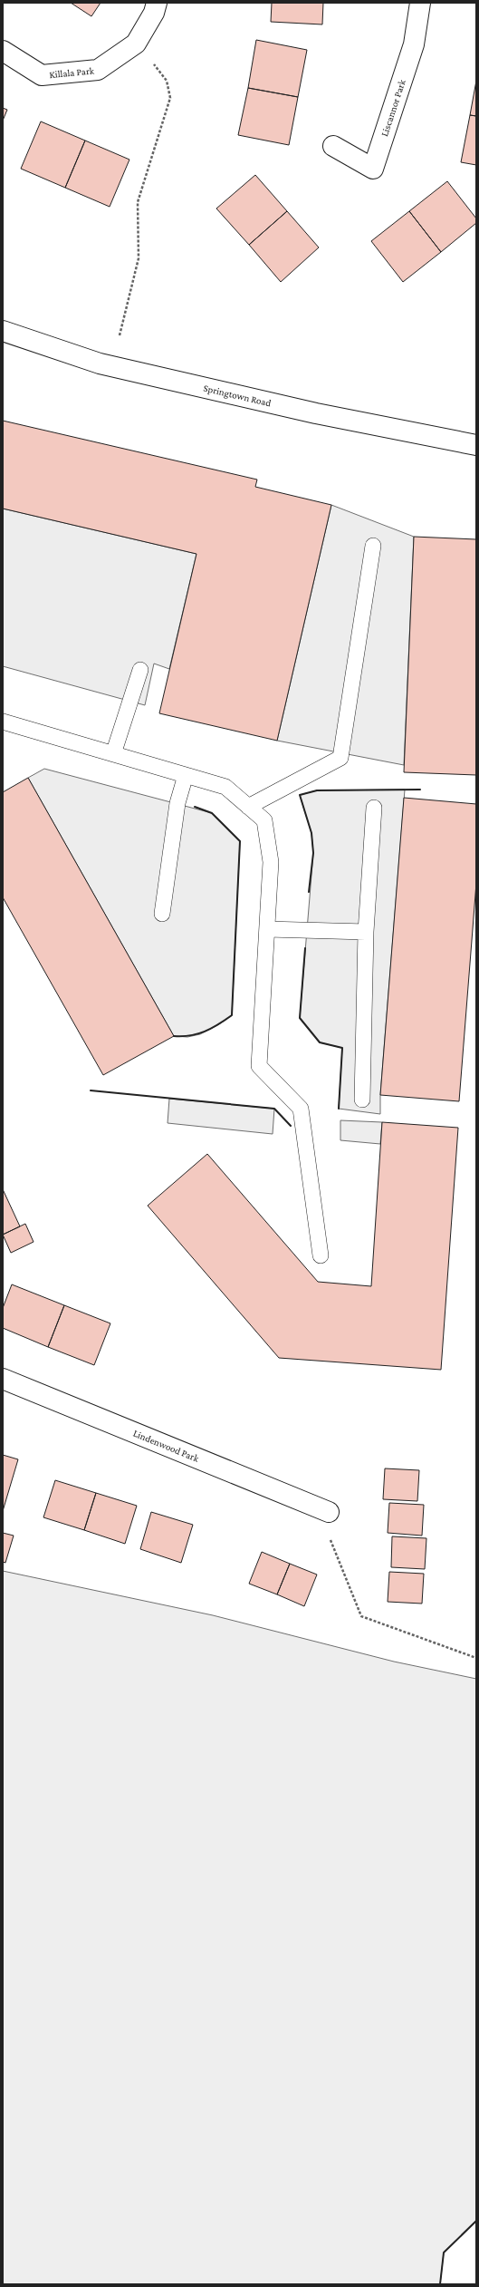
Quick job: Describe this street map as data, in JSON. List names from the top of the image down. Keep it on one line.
{"streets":{"street":["Killala Park","Liscannor Park","Springtown Road","Lindenwood Park"]}}
